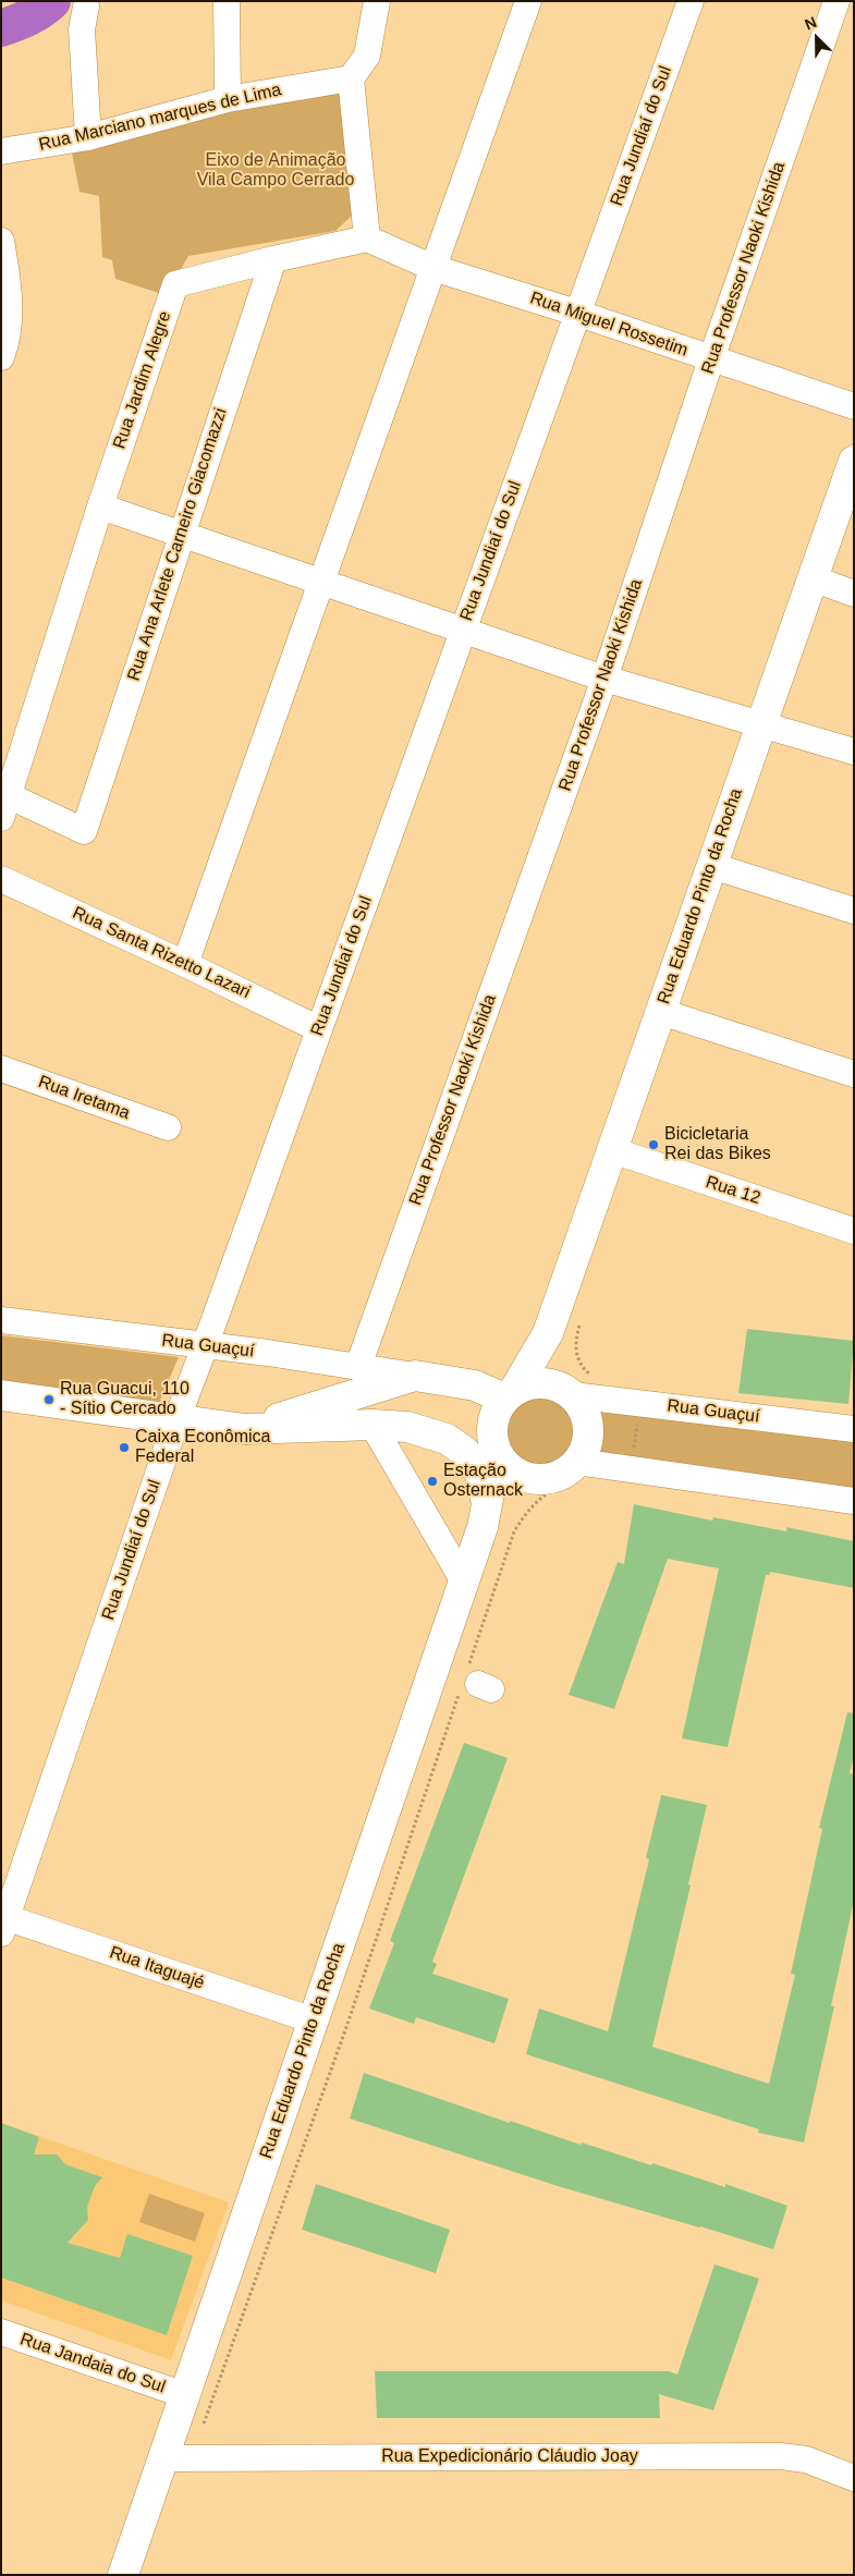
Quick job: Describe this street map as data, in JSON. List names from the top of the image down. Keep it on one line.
{"streets":{"main road":["Rua Eduardo Pinto da Rocha","Rua Guaçuí"],"street":["Rua Marciano marques de Lima","Rua Jundiaí do Sul","Rua Professor Naoki Kishida","Rua Miguel Rossetim","Rua Jardim Alegre","Rua Ana Arlete Carneiro Giacomazzi","Rua Santa Rizetto Lazari","Rua Iretama","Rua 12","Rua Itaguajé","Rua Jandaia do Sul","Rua Expedicionário Cláudio Joay"]},"crossings":[["Rua Jundiaí do Sul","Rua Miguel Rossetim"],["Rua Jundiaí do Sul","Rua Santa Rizetto Lazari"],["Rua Jundiaí do Sul","Rua Guaçuí"],["Rua Jundiaí do Sul","Rua Itaguajé"],["Rua Professor Naoki Kishida","Rua Miguel Rossetim"],["Rua Professor Naoki Kishida","Rua Guaçuí"],["Rua Miguel Rossetim","Rua Jardim Alegre"],["Rua Jardim Alegre","Rua Ana Arlete Carneiro Giacomazzi"],["Rua Eduardo Pinto da Rocha","Rua 12"],["Rua Eduardo Pinto da Rocha","Rua Guaçuí"],["Rua Eduardo Pinto da Rocha","Rua Itaguajé"],["Rua Eduardo Pinto da Rocha","Rua Jandaia do Sul"],["Rua Eduardo Pinto da Rocha","Rua Expedicionário Cláudio Joay"]],"parks":["Eixo de Animação Vila Campo Cerrado"],"places":["Bicicletaria Rei das Bikes","Rua Guacui, 110 - Sítio Cercado","Caixa Econômica Federal","Estação Osternack"],"north":"top left"}
